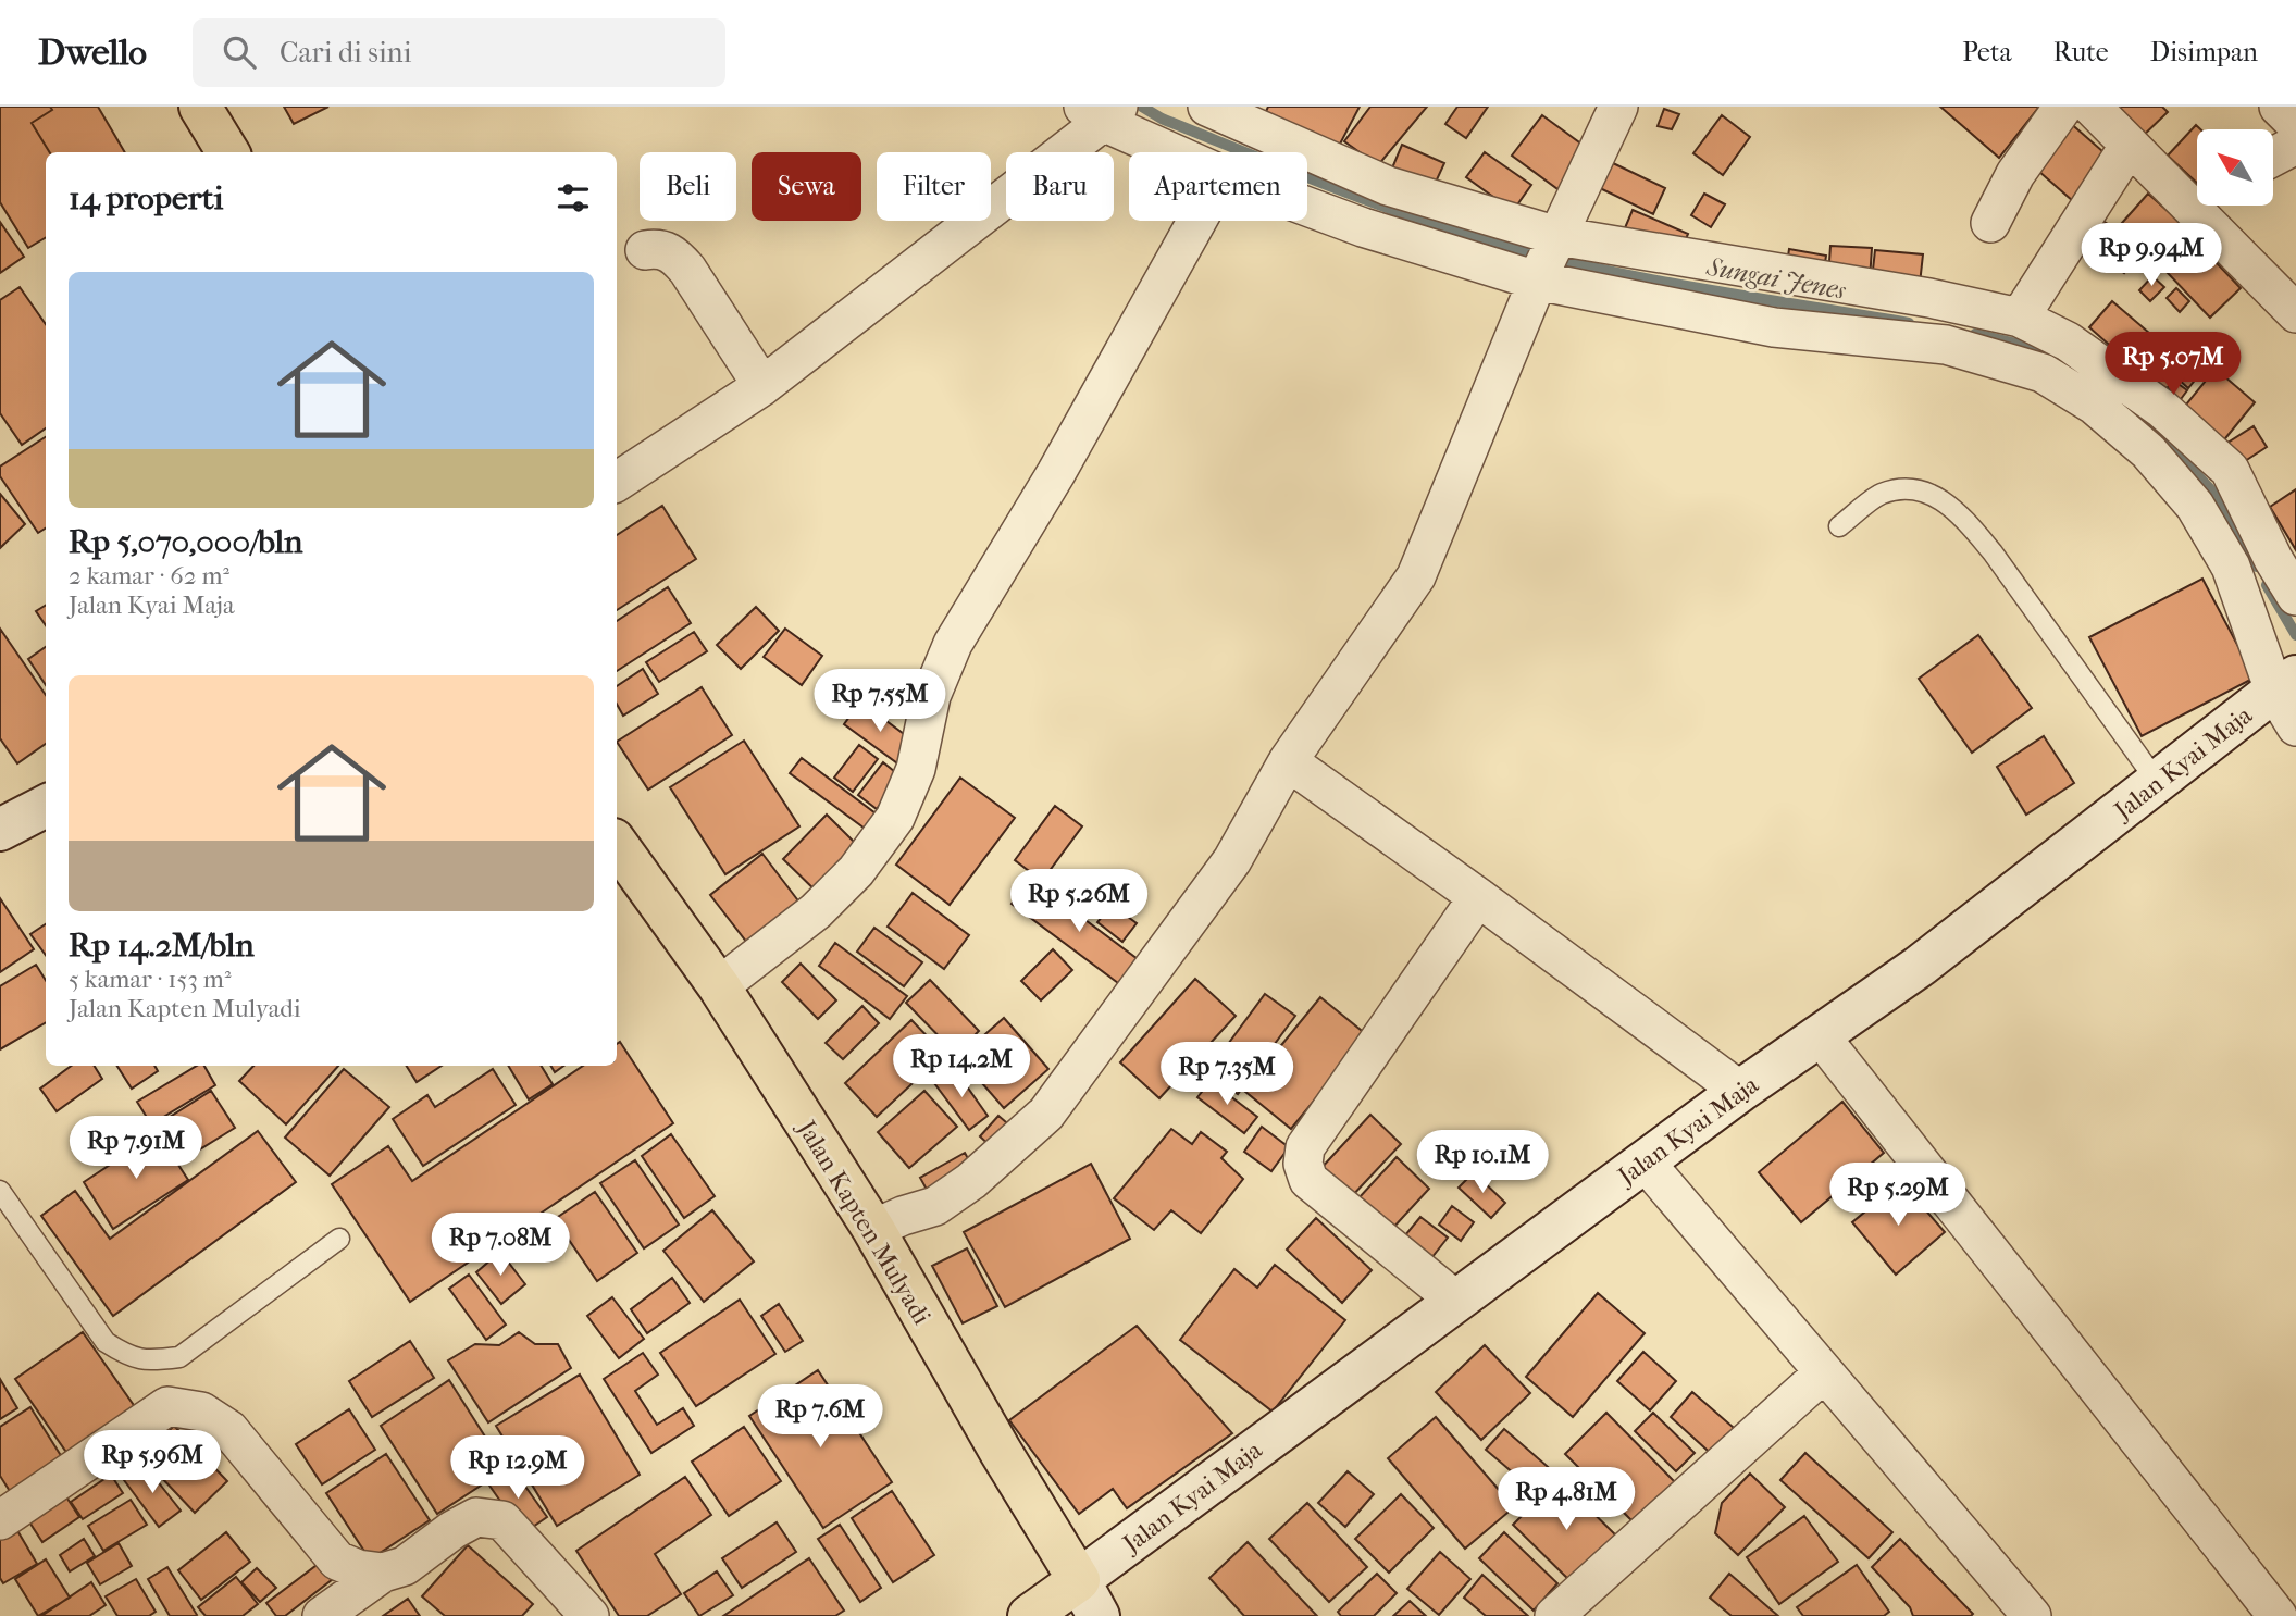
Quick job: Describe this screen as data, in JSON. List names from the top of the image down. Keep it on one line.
{"streets":{"main road":["Jalan Kyai Maja","Jalan Kapten Mulyadi"]},"crossings":[["Jalan Kyai Maja","Jalan Kapten Mulyadi"]],"water":["Sungai Jenes"],"north":"top left","page":{"header":"Dwello","search":"Cari di sini","nav":["Peta","Rute","Disimpan"],"chip":["Beli","Sewa","Filter","Baru","Apartemen"],"heading":"14 properti","price":["Rp 9.94M","Rp 5.07M","Rp 7.55M","Rp 5.26M","Rp 14.2M","Rp 7.35M","Rp 7.91M","Rp 10.1M","Rp 5.29M","Rp 7.08M","Rp 7.6M","Rp 5.96M","Rp 12.9M","Rp 4.81M"],"list":[{"name":"Rp 5,070,000/bln","note":"2 kamar · 62 m² · Jalan Kyai Maja"},{"name":"Rp 14.2M/bln","note":"5 kamar · 153 m² · Jalan Kapten Mulyadi"}]}}
